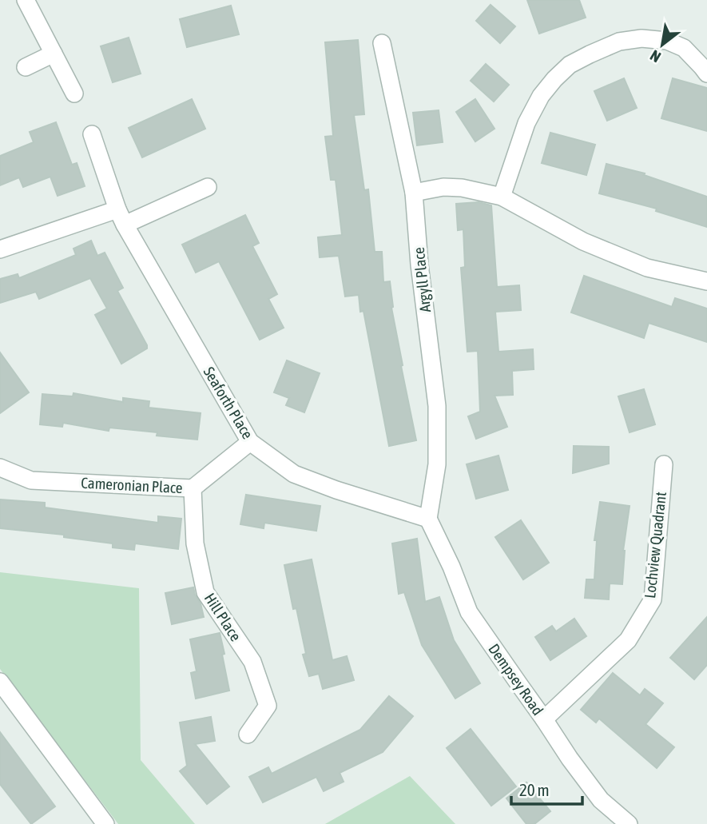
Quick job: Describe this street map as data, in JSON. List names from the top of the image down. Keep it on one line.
{"streets":{"street":["Argyll Place","Seaforth Place","Cameronian Place","Lochview Quadrant","Hill Place","Dempsey Road"]},"crossings":[["Argyll Place","Seaforth Place"],["Argyll Place","Dempsey Road"],["Seaforth Place","Cameronian Place"],["Seaforth Place","Dempsey Road"],["Cameronian Place","Hill Place"],["Lochview Quadrant","Dempsey Road"]],"scale_bar":"20 m","north":"bottom left"}
